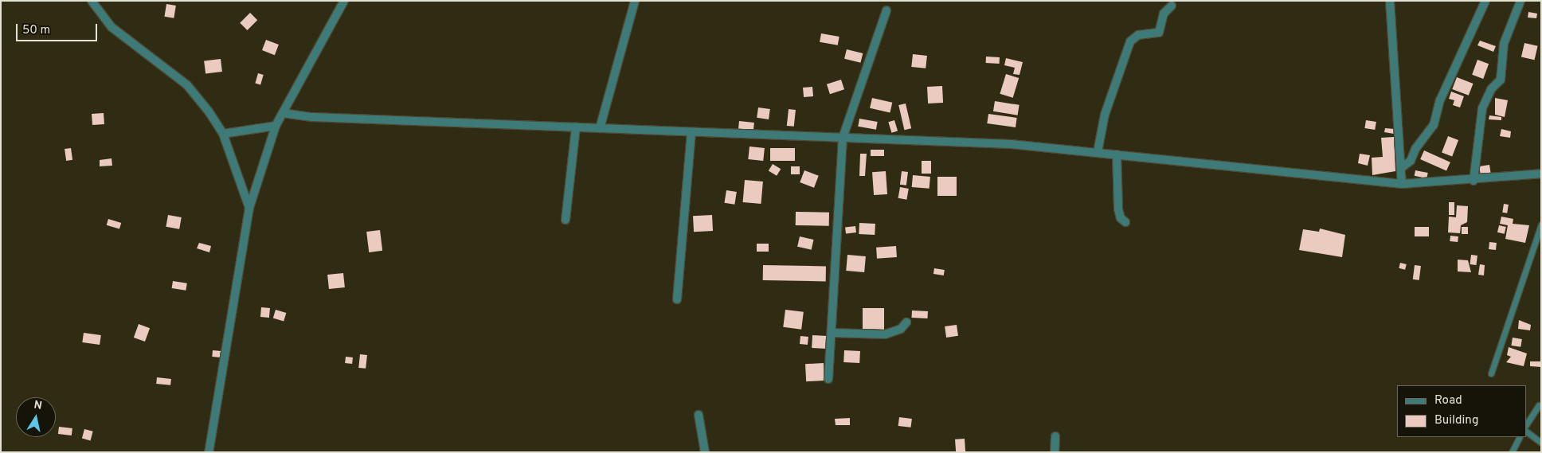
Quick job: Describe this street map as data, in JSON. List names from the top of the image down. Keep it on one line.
{"legend":["Road","Building"],"scale_bar":"50 m","north":"top"}
